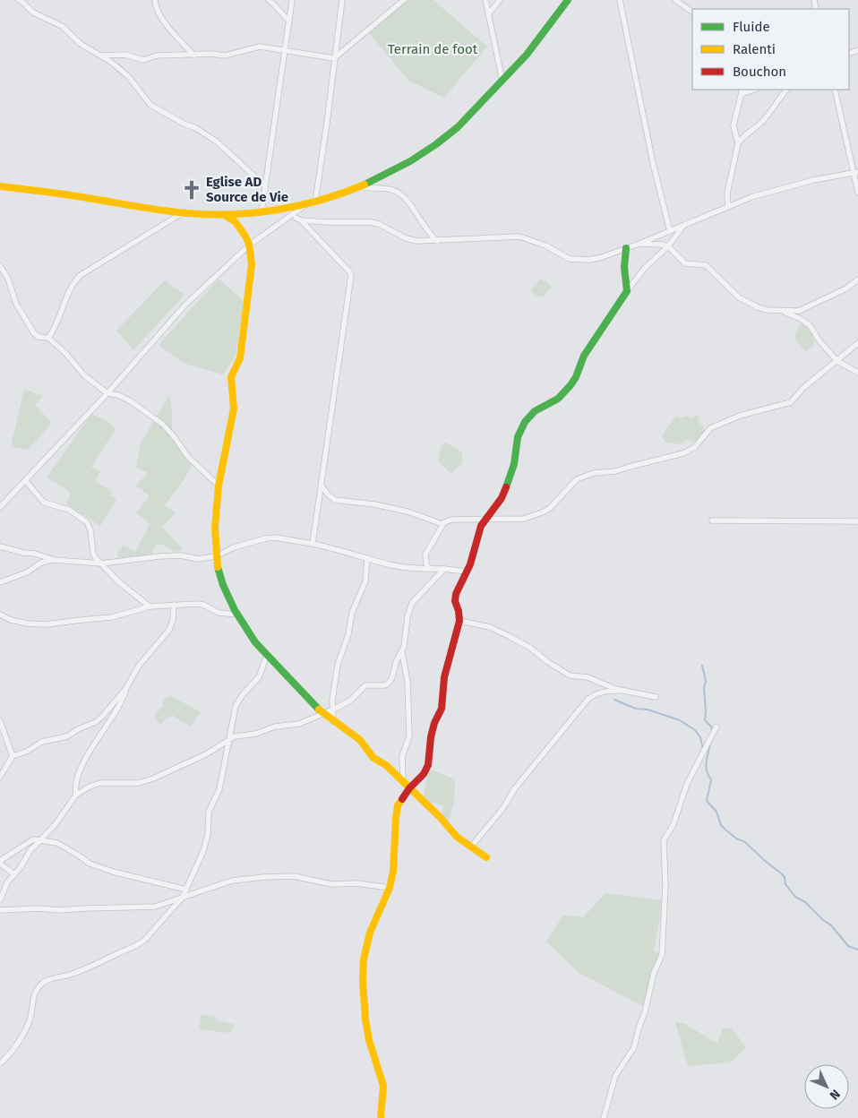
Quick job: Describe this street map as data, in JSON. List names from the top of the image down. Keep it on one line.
{"parks":["Terrain de foot"],"places":{"church":["Eglise AD Source de Vie"]},"legend":["Fluide","Ralenti","Bouchon"],"north":"bottom right"}
